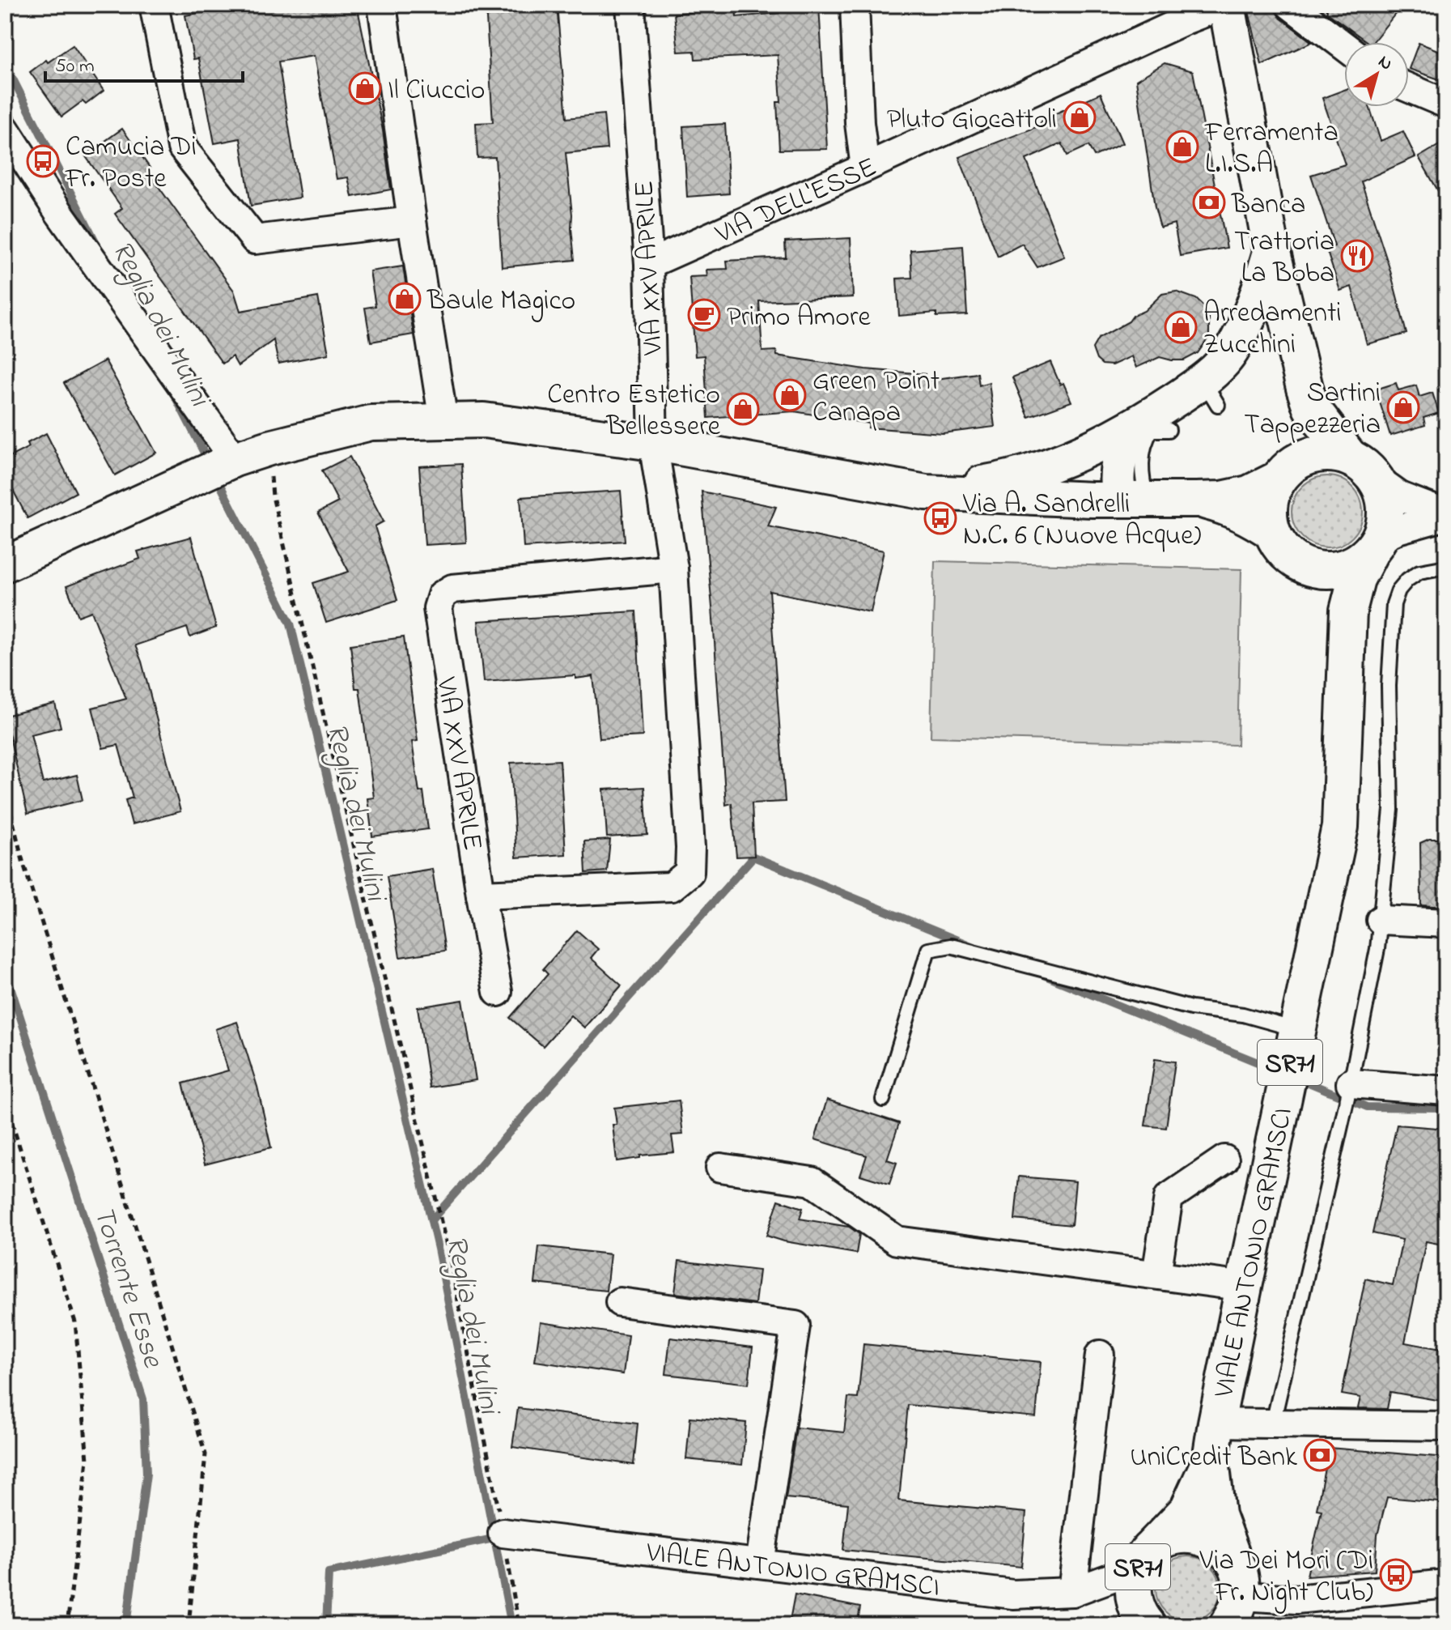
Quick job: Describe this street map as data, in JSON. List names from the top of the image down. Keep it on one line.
{"streets":{"main road":["SR71","VIALE ANTONIO GRAMSCI"],"street":["VIA DELL'ESSE","VIA XXV APRILE"]},"crossings":[["VIA DELL'ESSE","VIA XXV APRILE"]],"water":["Reglia dei Mulini","Torrente Esse"],"places":{"shop":["Il Ciuccio","Pluto Giocattoli","Ferramenta L.I.S.A","Baule Magico","Arredamenti Zucchini","Green Point Canapa","Sartini Tappezzeria","Centro Estetico Bellessere"],"bus stop":["Camucia Di Fr. Poste","Via A. Sandrelli N.C. 6 (Nuove Acque)","Via Dei Mori (Di Fr. Night Club)"],"bank":["Banca","UniCredit Bank"],"restaurant":["Trattoria La Boba"],"cafe":["Primo Amore"]},"scale_bar":"50 m","north":"top right"}
